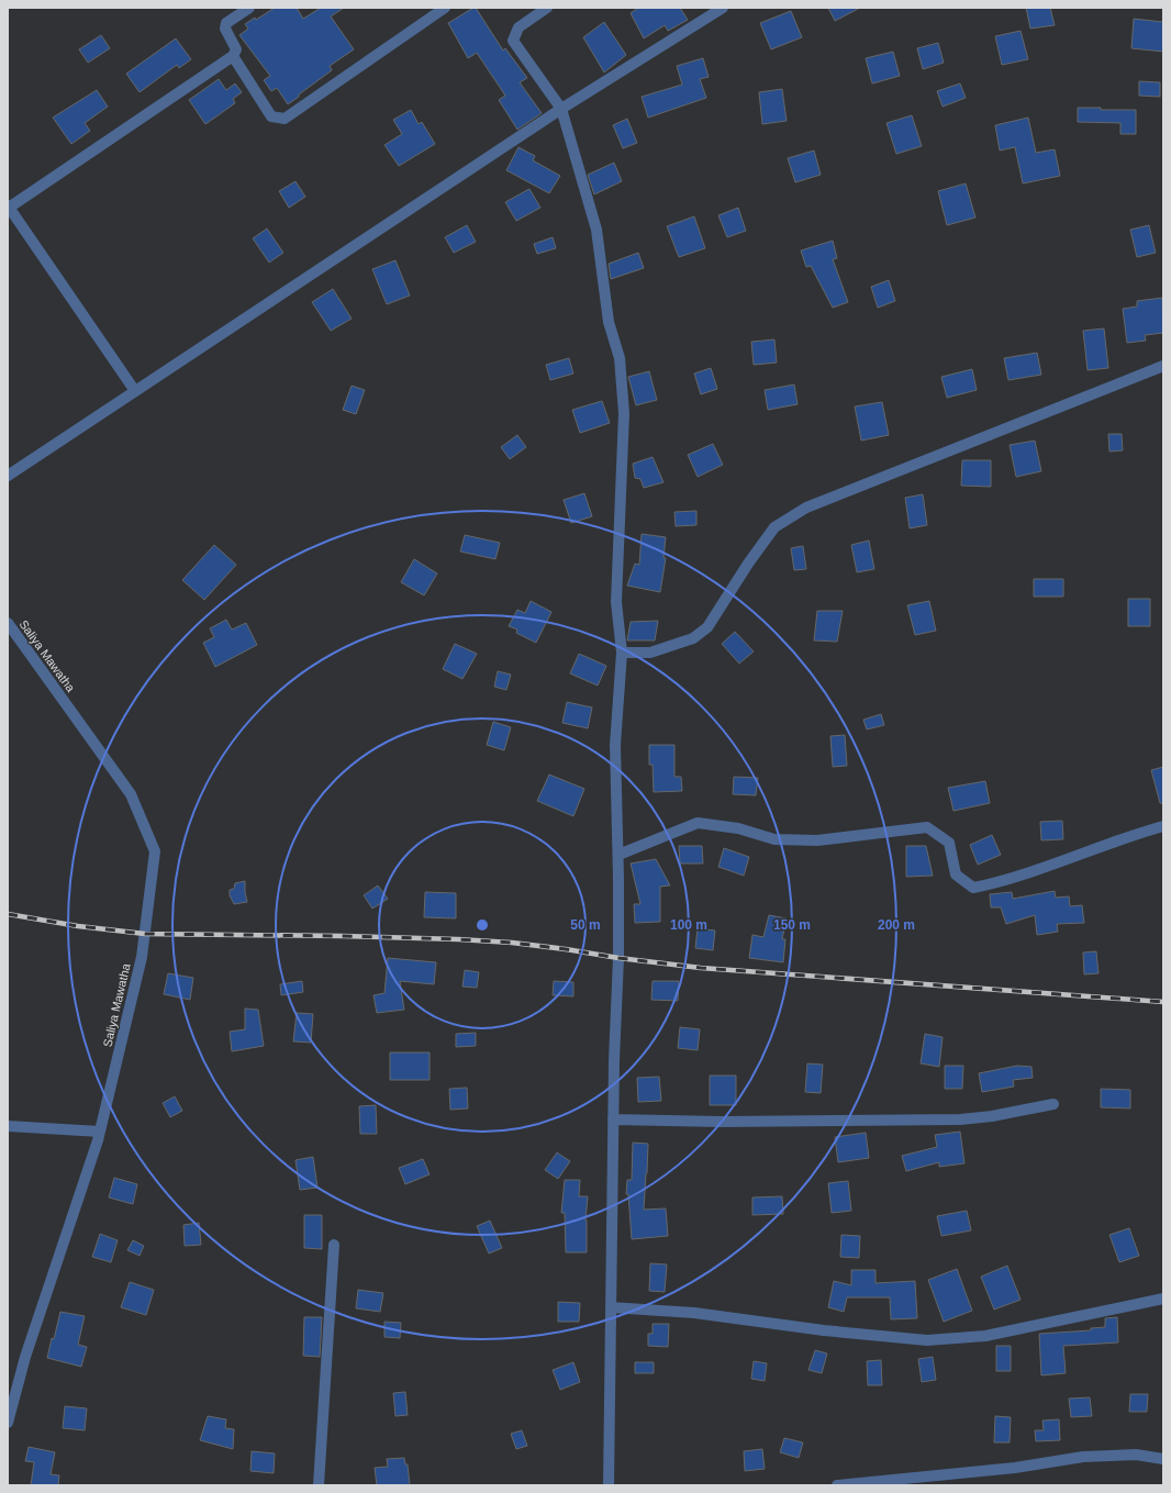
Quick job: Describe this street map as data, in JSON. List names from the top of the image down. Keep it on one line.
{"streets":{"street":["Saliya Mawatha"]},"rings":["50 m","100 m","150 m","200 m"]}
